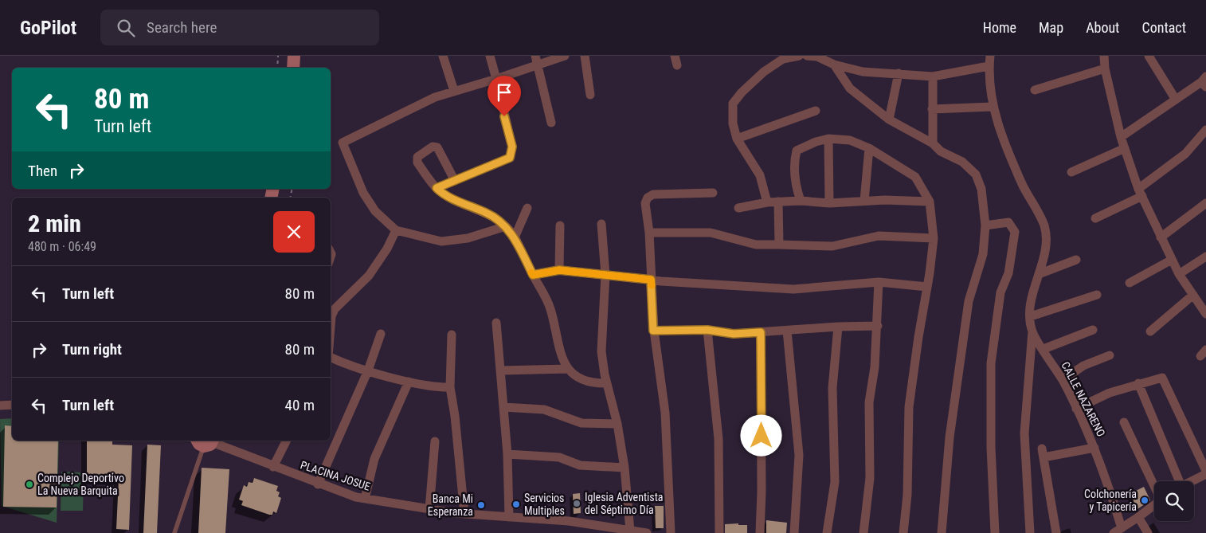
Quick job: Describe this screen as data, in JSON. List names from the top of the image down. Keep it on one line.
{"streets":{"street":["CALLE NAZARENO","PLACINA JOSUE"]},"places":["Complejo Deportivo La Nueva Barquita","Colchonería y Tapicería","Iglesia Adventista del Séptimo Día","Servicios Multiples","Banca Mi Esperanza"],"page":{"header":"GoPilot","search":"Search here","nav":["Home","Map","About","Contact"],"turn":["80 m","Turn left"],"then":"Then","heading":["2 min","480 m · 06:49"],"list":[{"name":"Turn left","value":"80 m"},{"name":"Turn right","value":"80 m"},{"name":"Turn left","value":"40 m"}]}}
